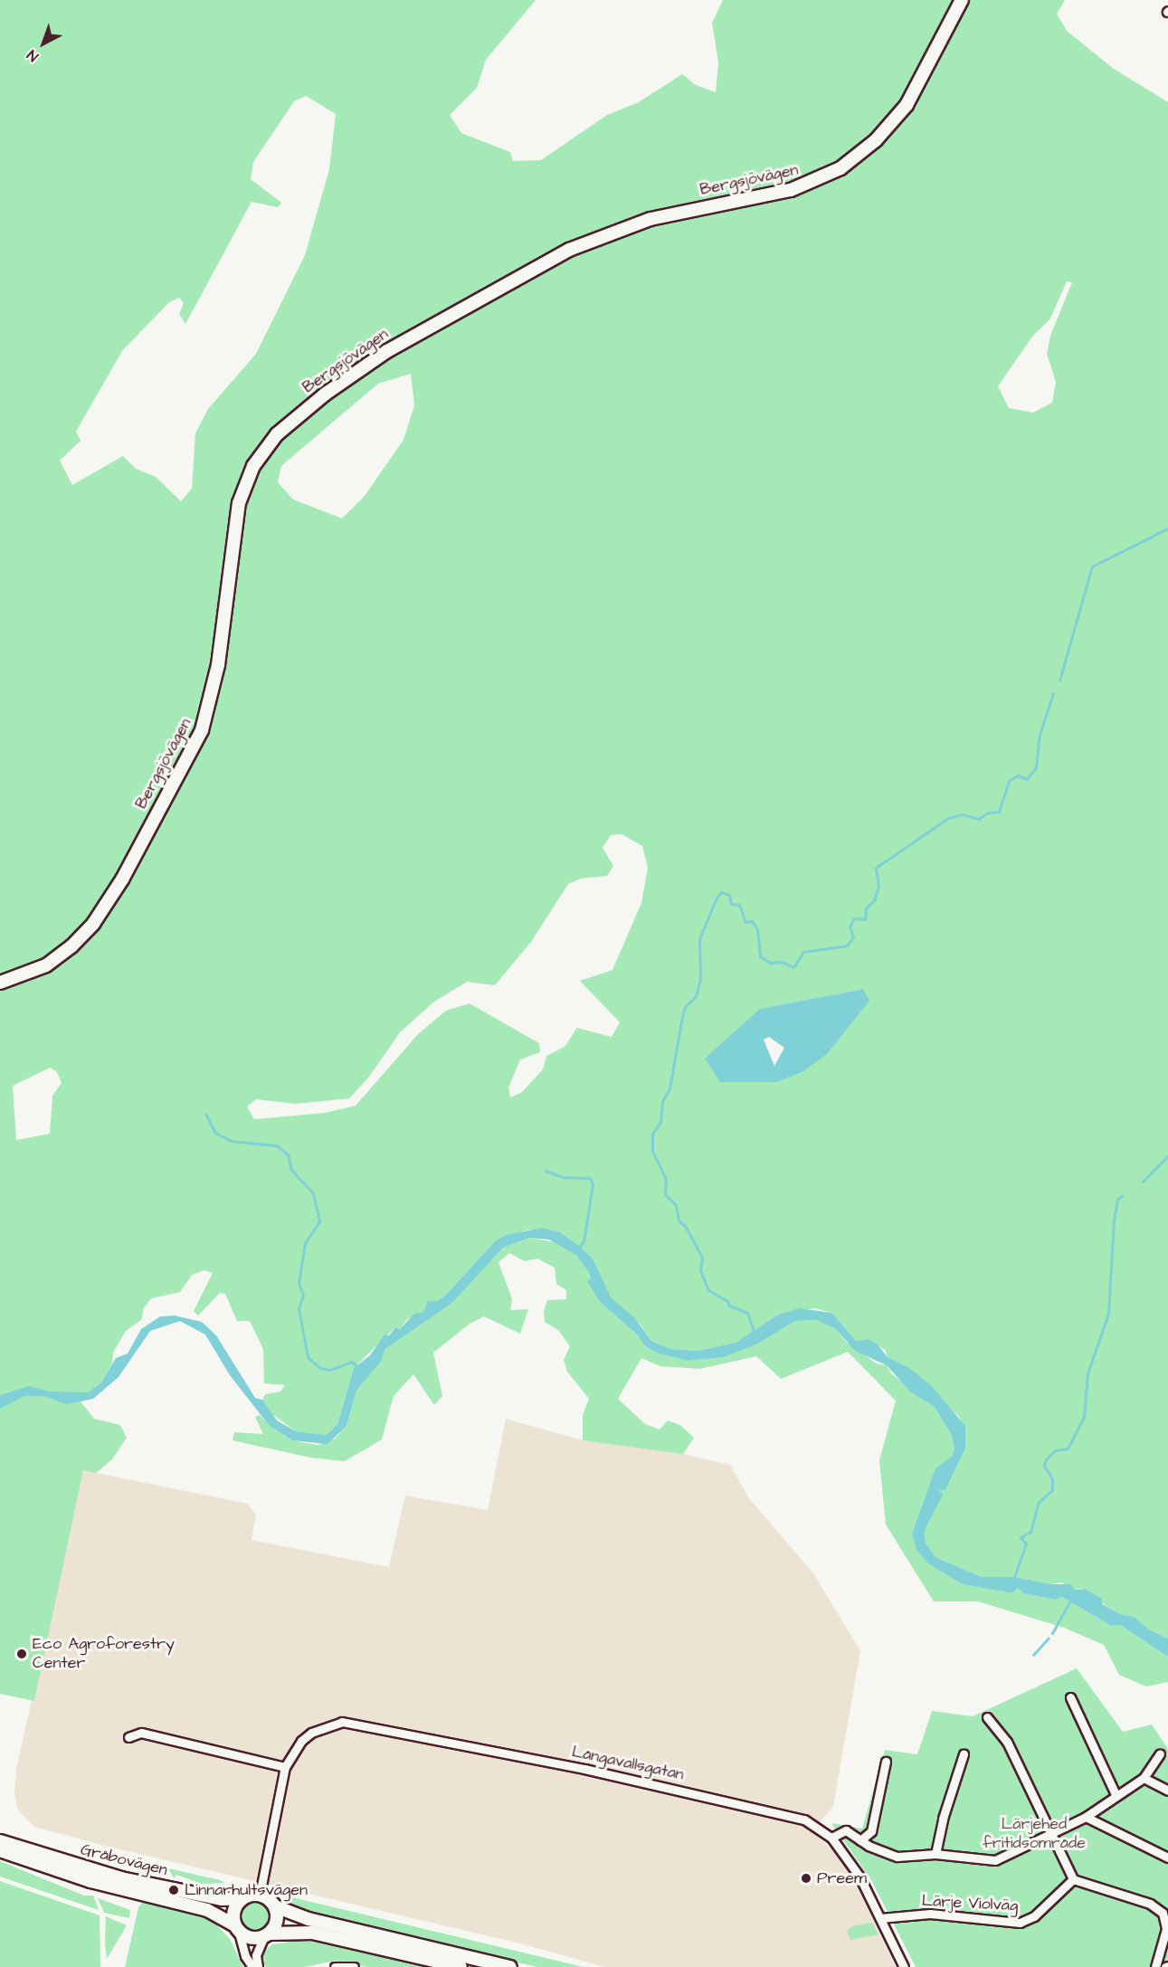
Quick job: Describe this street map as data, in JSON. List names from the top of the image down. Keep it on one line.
{"streets":{"main road":["Bergsjövägen","Gråbovägen"],"street":["Långavallsgatan","Lärje Violväg"]},"crossings":[["Långavallsgatan","Gråbovägen"],["Långavallsgatan","Lärje Violväg"]],"parks":["Lärjehed fritidsområde"],"places":["Eco Agroforestry Center","Preem","Linnarhultsvägen"],"north":"bottom left"}
